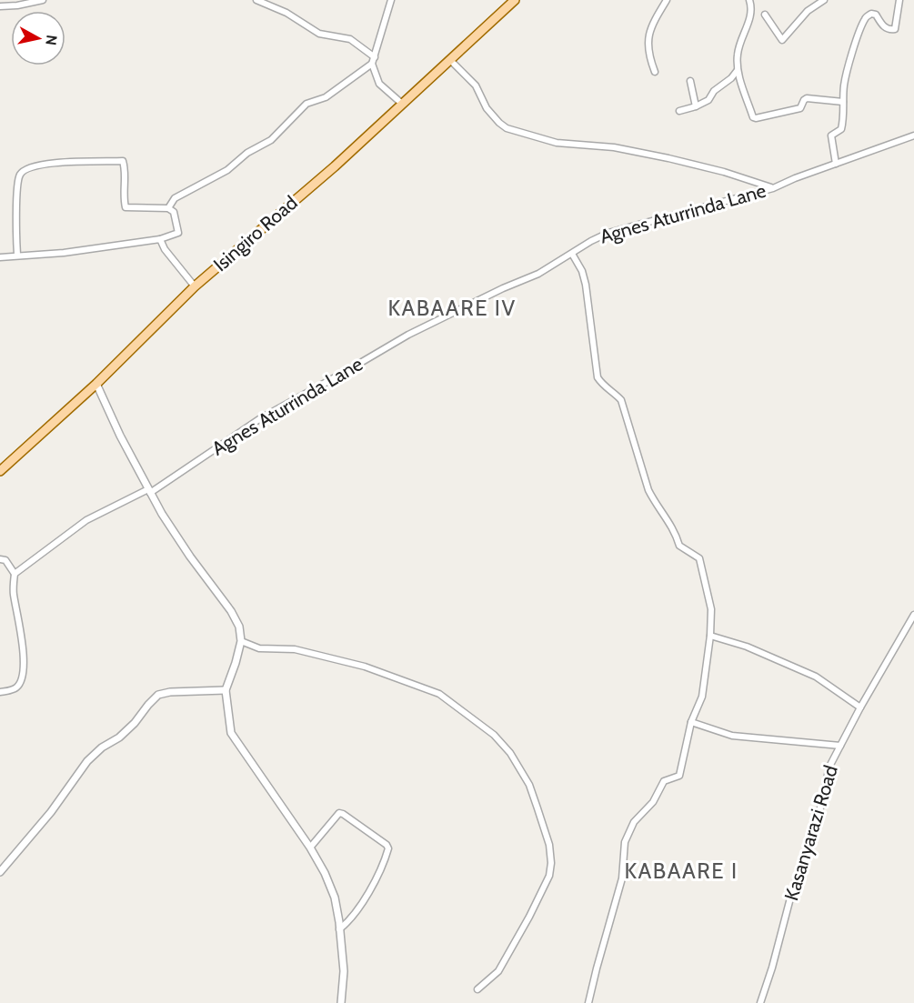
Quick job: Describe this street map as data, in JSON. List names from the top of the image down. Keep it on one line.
{"streets":{"main road":["Isingiro Road"],"street":["Agnes Aturrinda Lane","Kasanyarazi Road"]},"districts":["KABAARE IV","KABAARE I"],"north":"right"}
